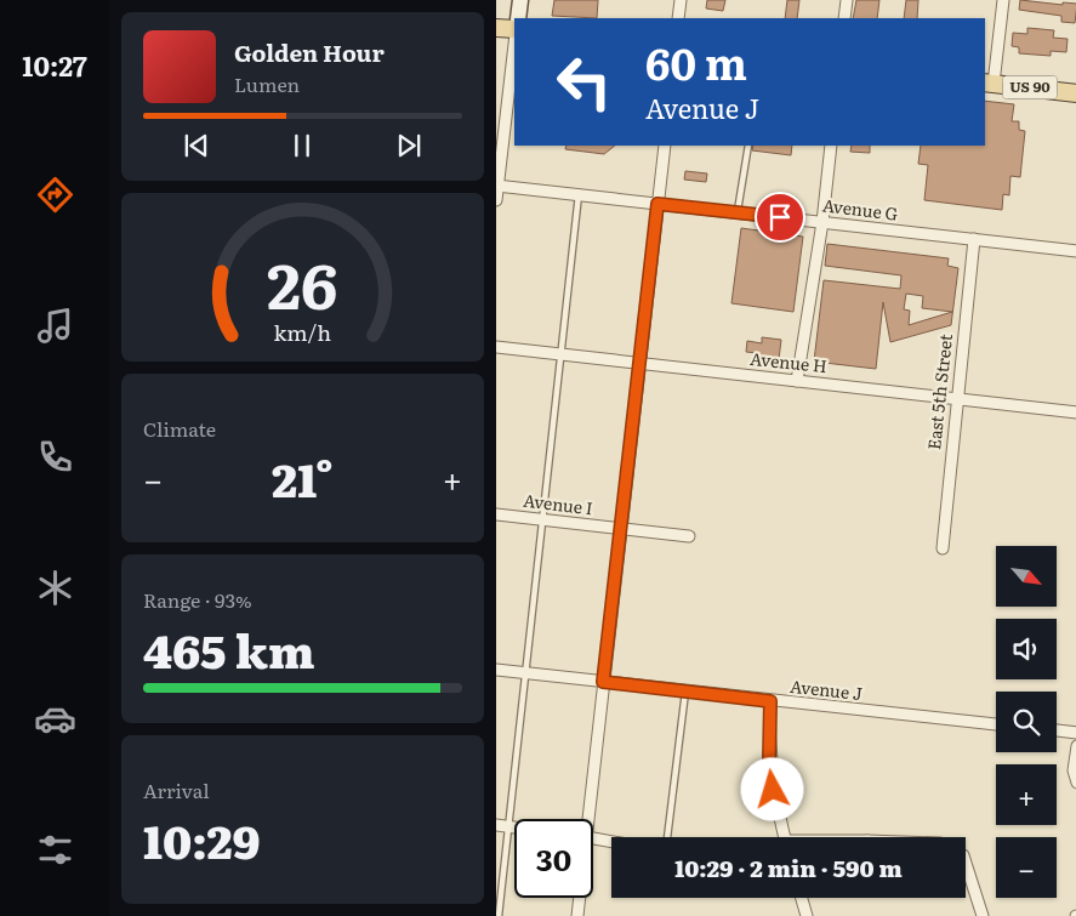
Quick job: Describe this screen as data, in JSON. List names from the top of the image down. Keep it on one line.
{"streets":{"main road":["US 90"],"street":["Avenue G","Avenue H","East 5th Street","Avenue I","Avenue J"]},"crossings":[["Avenue G","East 5th Street"],["Avenue H","East 5th Street"]],"north":"bottom right","page":{"tabs":"10:27","turn":["60 m","Avenue J"],"song":["Golden Hour","Lumen"],"tile":["Climate",["Range · 93%","465 km"],["Arrival","10:29"]],"heat":["−","21°","+"],"map_buttons":["+","−"],"limit":"30","trip":"10:29 · 2 min · 590 m","gauge":["26","km/h"]}}
